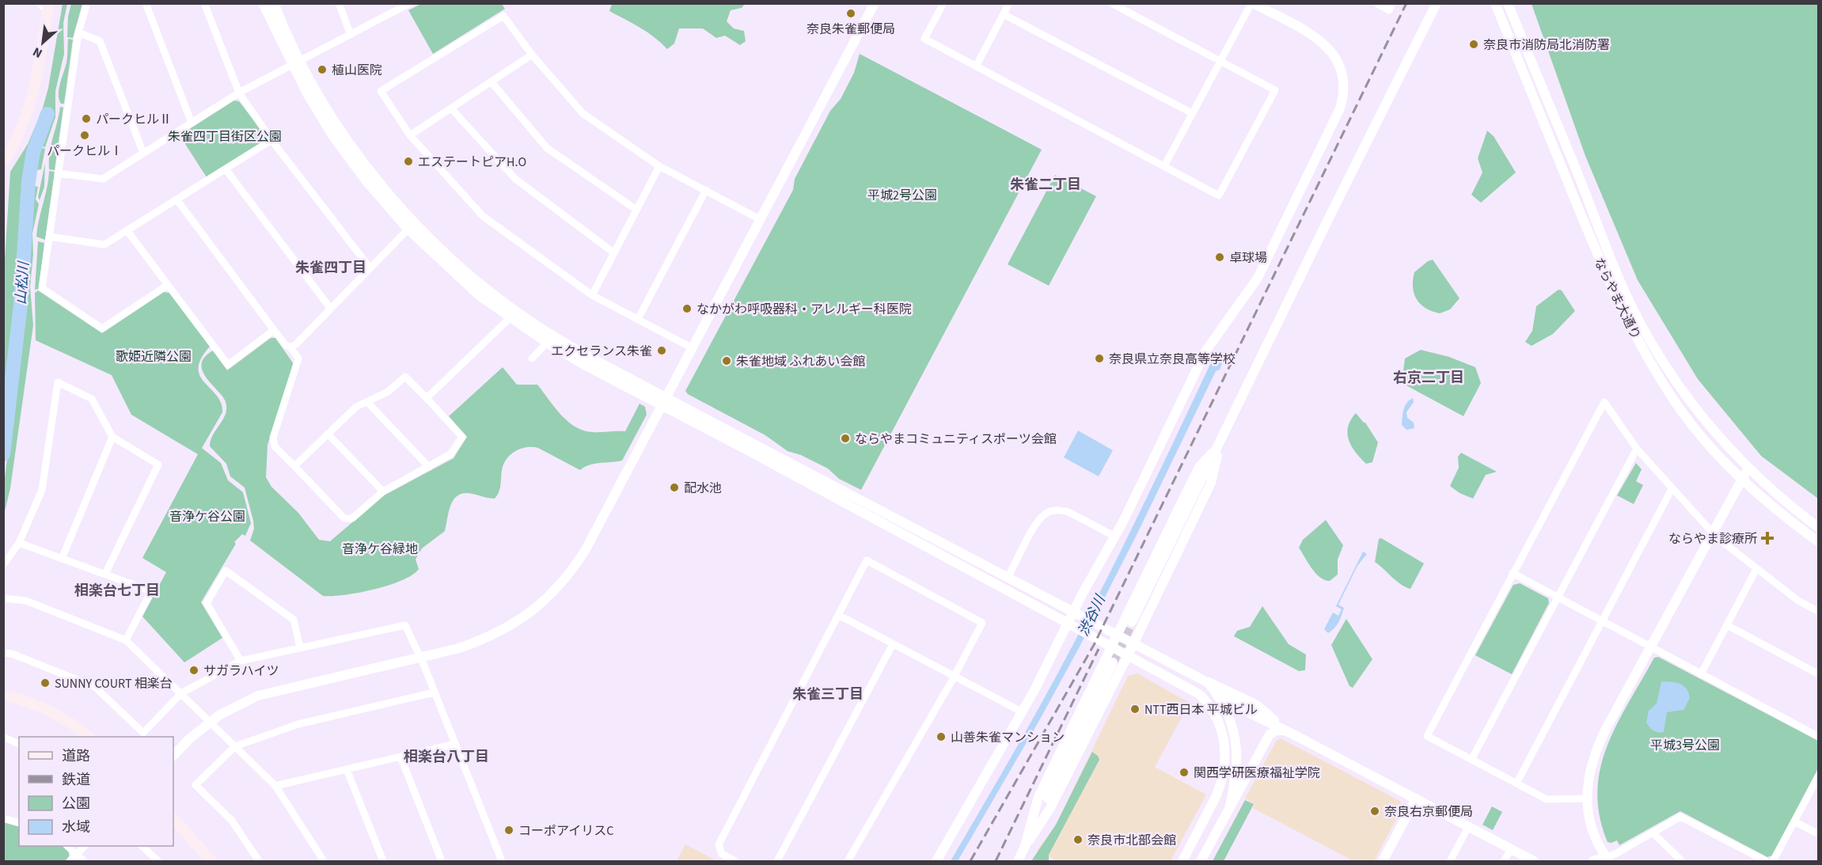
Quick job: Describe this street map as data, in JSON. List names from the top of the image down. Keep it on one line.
{"streets":{"street":["ならやま大通り"]},"districts":["朱雀二丁目","朱雀四丁目","右京二丁目","相楽台七丁目","朱雀三丁目","相楽台八丁目"],"water":["山松川","渋谷川"],"parks":["朱雀四丁目街区公園","平城2号公園","歌姫近隣公園","音浄ケ谷公園","音浄ケ谷緑地","平城3号公園"],"places":{"other":["奈良朱雀郵便局","奈良市消防局北消防署","植山医院","パークヒルⅡ","パークヒルⅠ","エステートピアH.O","卓球場","なかがわ呼吸器科・アレルギー科医院","エクセランス朱雀","奈良県立奈良高等学校","朱雀地域 ふれあい会館","ならやまコミュニティスポーツ会館","配水池","サガラハイツ","SUNNY COURT 相楽台","NTT西日本 平城ビル","山善朱雀マンション","関西学研医療福祉学院","奈良右京郵便局","コーポアイリスC","奈良市北部会館"],"health":["ならやま診療所"]},"legend":["道路","鉄道","公園","水域"],"north":"bottom left"}
